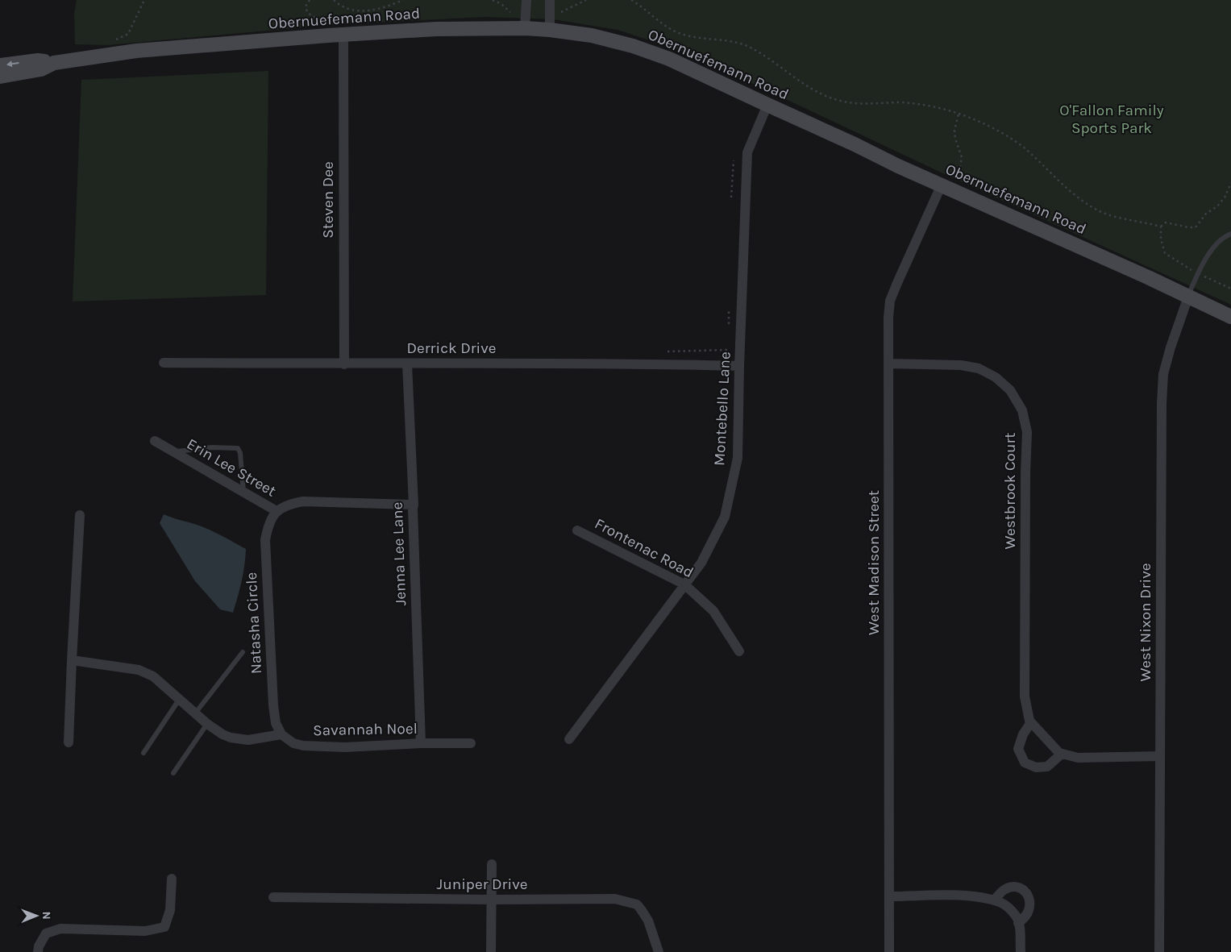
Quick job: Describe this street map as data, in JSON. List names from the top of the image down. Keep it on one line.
{"streets":{"street":["Obernuefemann Road","Steven Dee","Derrick Drive","Montebello Lane","Erin Lee Street","Westbrook Court","Frontenac Road","Jenna Lee Lane","West Madison Street","West Nixon Drive","Natasha Circle","Savannah Noel","Juniper Drive"]},"crossings":[["Obernuefemann Road","Steven Dee"],["Obernuefemann Road","Montebello Lane"],["Obernuefemann Road","West Madison Street"],["Obernuefemann Road","West Nixon Drive"],["Steven Dee","Derrick Drive"],["Derrick Drive","Montebello Lane"],["Derrick Drive","Jenna Lee Lane"],["Montebello Lane","Frontenac Road"],["Erin Lee Street","Jenna Lee Lane"],["Erin Lee Street","Natasha Circle"],["Westbrook Court","West Madison Street"],["Jenna Lee Lane","Savannah Noel"],["Natasha Circle","Savannah Noel"]],"parks":["O'Fallon Family Sports Park"],"north":"right"}
